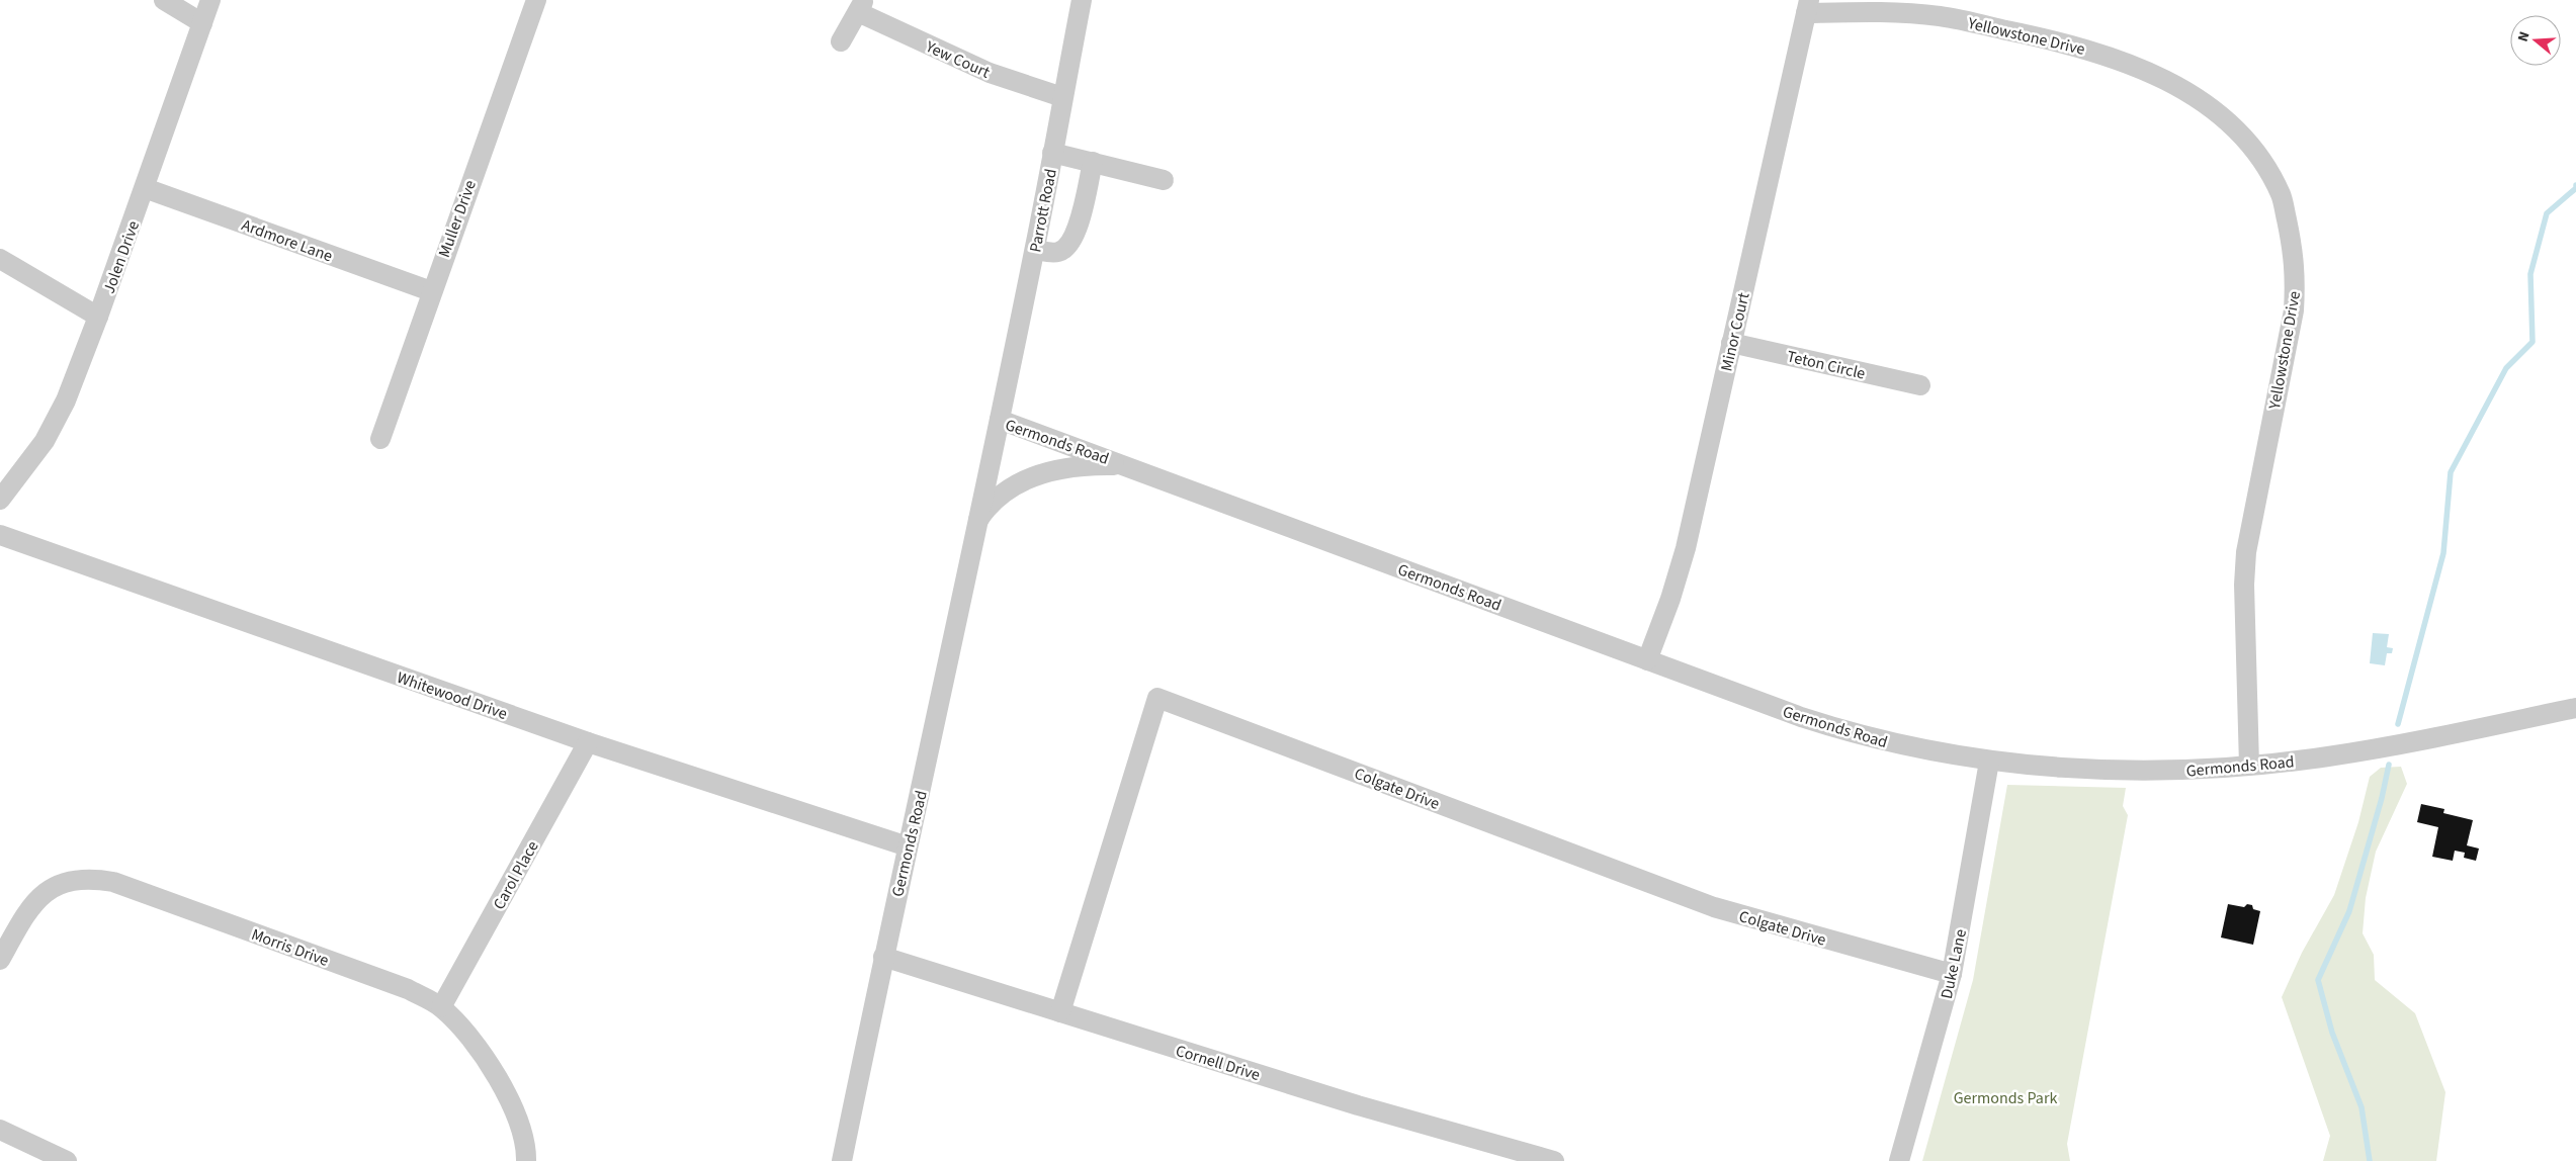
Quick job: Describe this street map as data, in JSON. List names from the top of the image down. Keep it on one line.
{"streets":{"street":["Yellowstone Drive","Yew Court","Parrott Road","Muller Drive","Ardmore Lane","Jolen Drive","Minor Court","Teton Circle","Germonds Road","Whitewood Drive","Colgate Drive","Carol Place","Morris Drive","Duke Lane","Cornell Drive"]},"crossings":[["Yellowstone Drive","Minor Court"],["Yellowstone Drive","Germonds Road"],["Yew Court","Parrott Road"],["Parrott Road","Germonds Road"],["Muller Drive","Ardmore Lane"],["Ardmore Lane","Jolen Drive"],["Minor Court","Teton Circle"],["Minor Court","Germonds Road"],["Germonds Road","Whitewood Drive"],["Germonds Road","Duke Lane"],["Germonds Road","Cornell Drive"],["Whitewood Drive","Carol Place"],["Colgate Drive","Duke Lane"],["Colgate Drive","Cornell Drive"],["Carol Place","Morris Drive"]],"parks":["Germonds Park"],"north":"left"}
